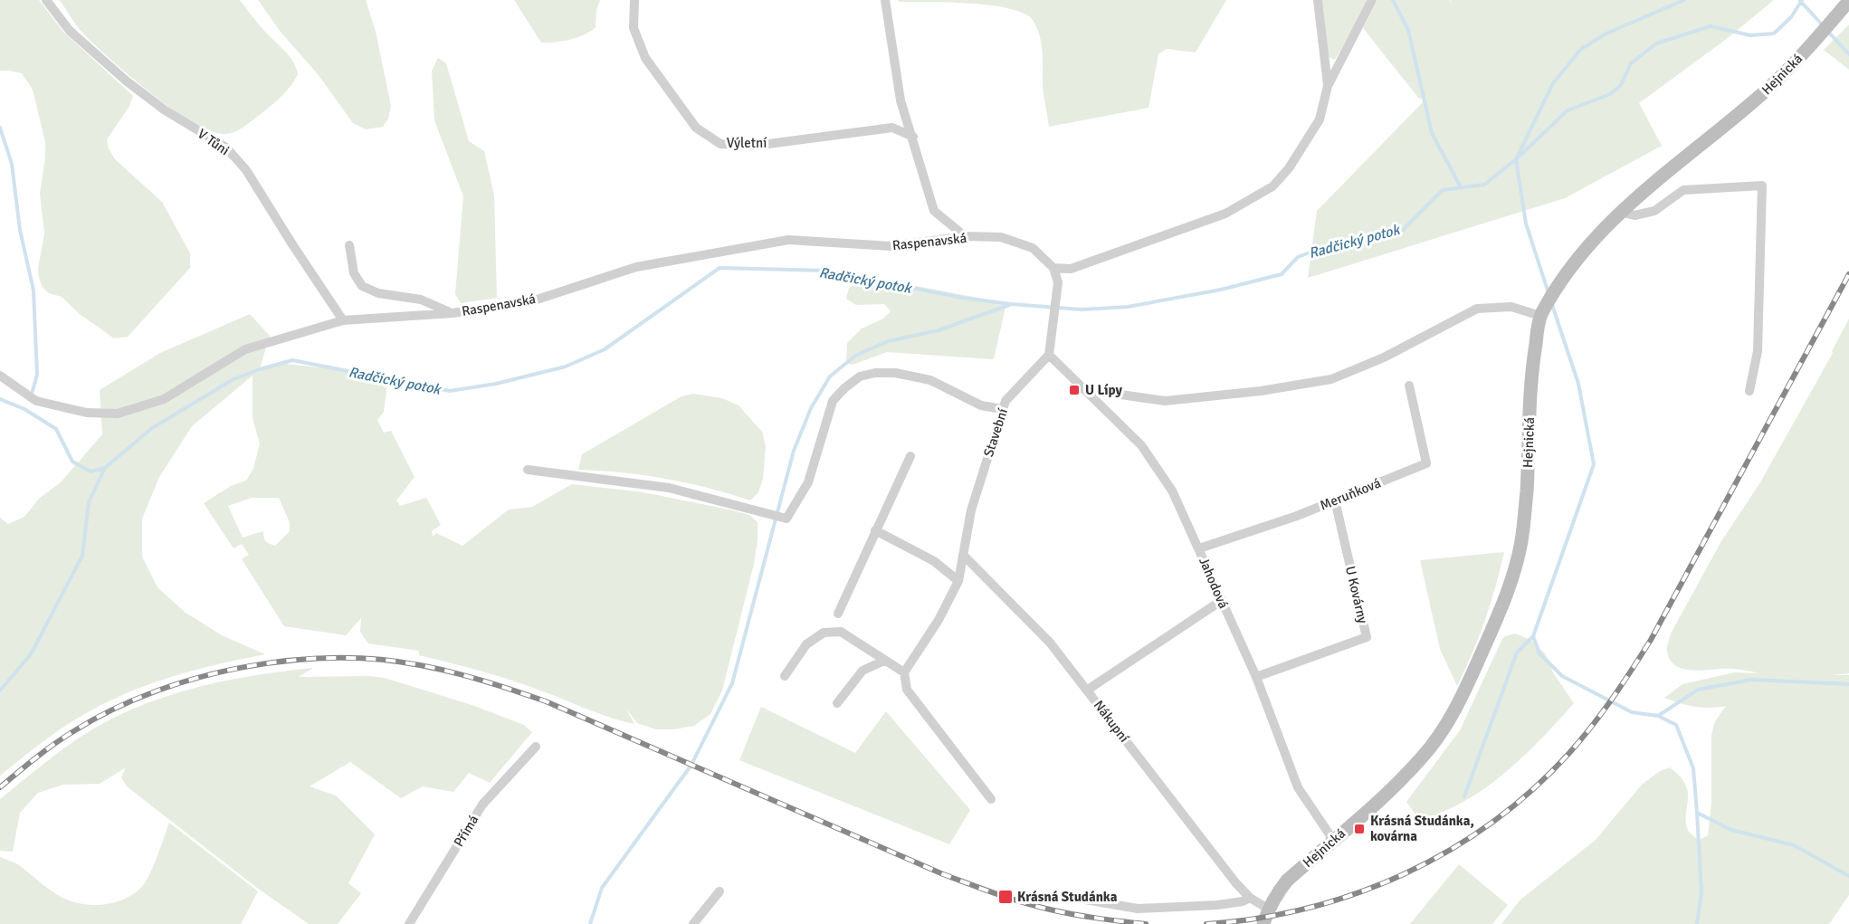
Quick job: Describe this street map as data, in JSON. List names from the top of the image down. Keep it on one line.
{"streets":{"main road":["Hejnická"],"street":["V Tůni","Výletní","Raspenavská","Stavební","Meruňková","Jahodová","U Kovárny","Nákupní","Přímá"]},"crossings":[["Hejnická","Jahodová"],["Hejnická","Nákupní"],["V Tůni","Raspenavská"],["Stavební","Jahodová"],["Stavební","Nákupní"],["Meruňková","Jahodová"],["Meruňková","U Kovárny"],["Jahodová","U Kovárny"]],"water":["Radčický potok"],"places":{"transit":["U Lípy","Krásná Studánka, kovárna","Krásná Studánka"]}}
